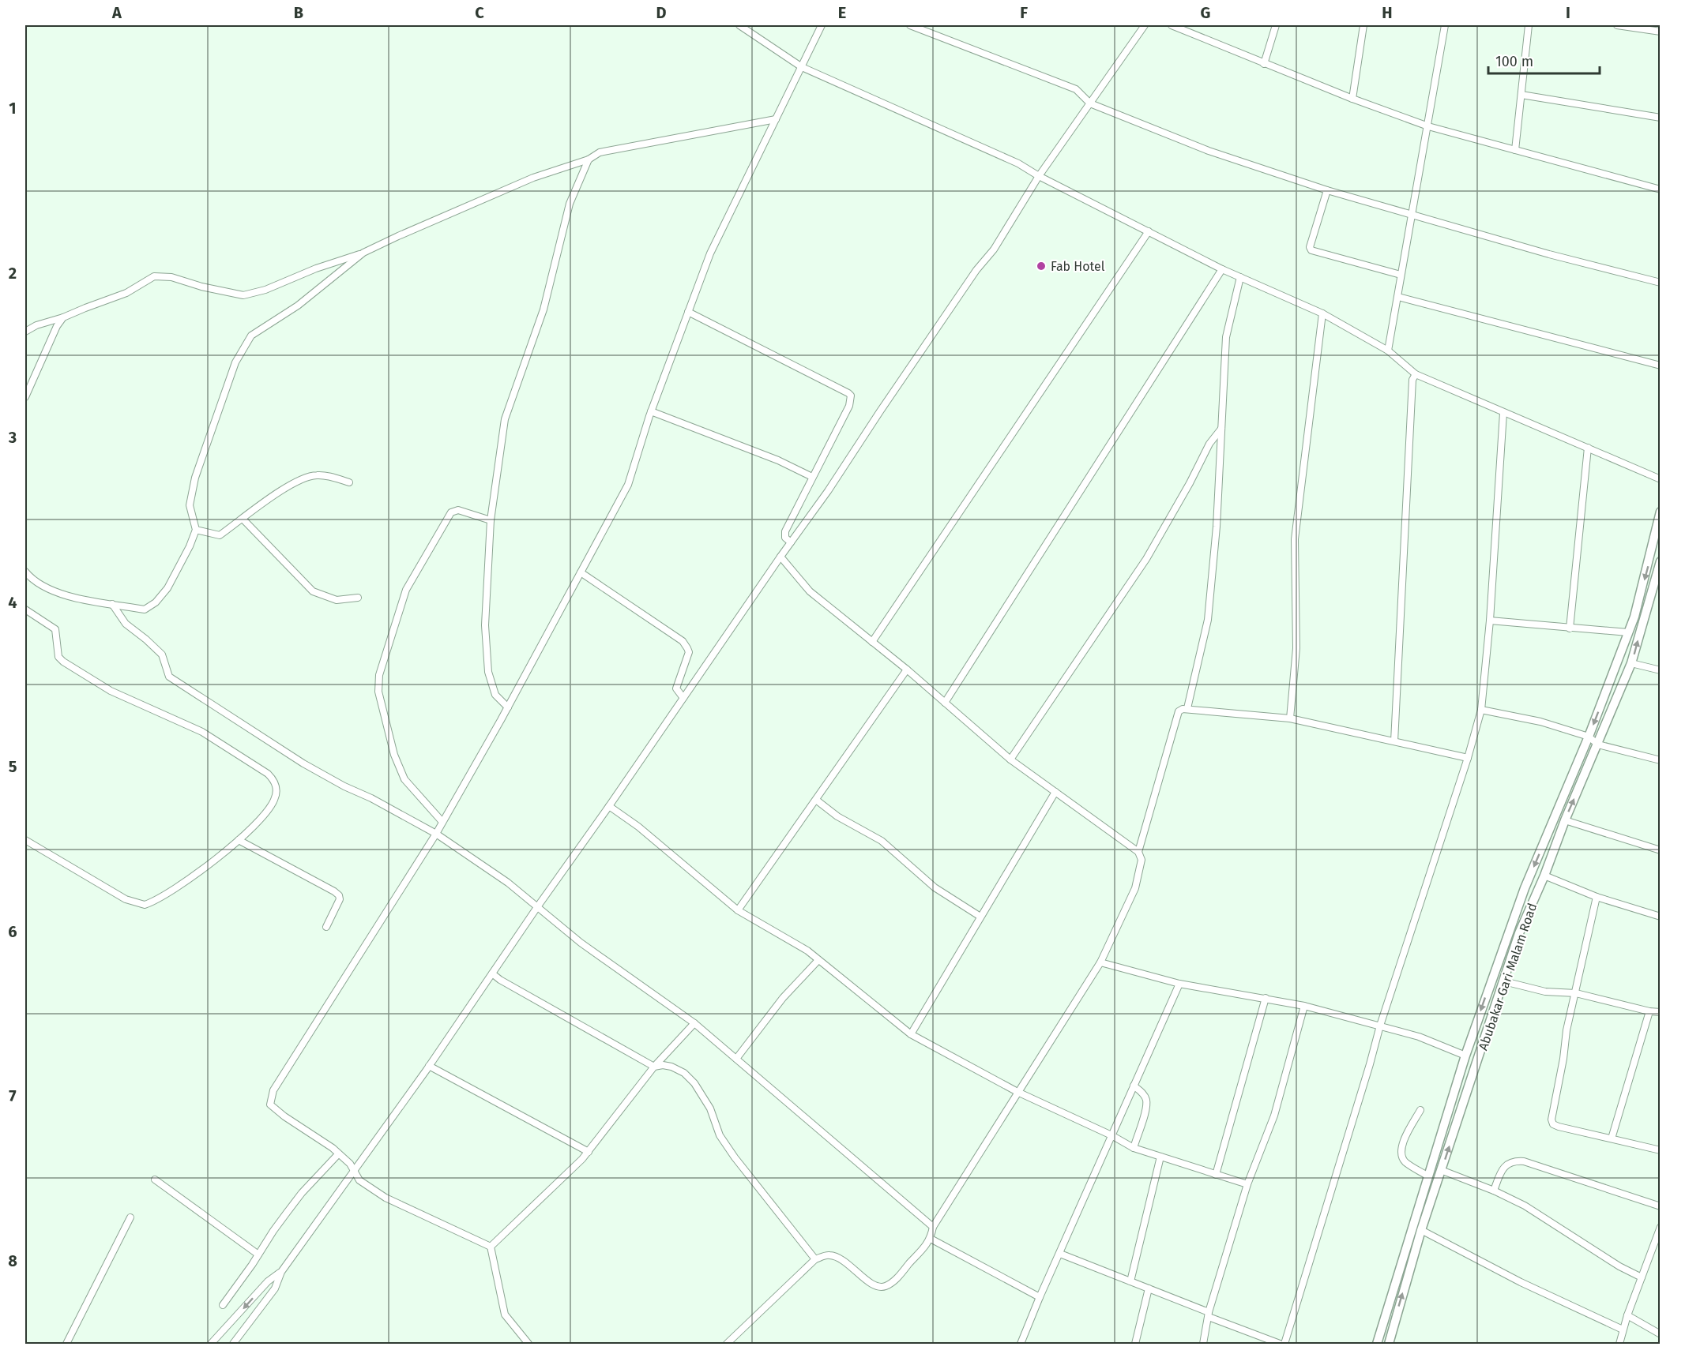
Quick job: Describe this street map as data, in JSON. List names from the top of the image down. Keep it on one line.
{"streets":{"street":["Abubakar Gari Malam Road"]},"places":["Fab Hotel"],"scale_bar":"100 m","grid":{"columns":["A","B","C","D","E","F","G","H","I"],"rows":["1","2","3","4","5","6","7","8"]}}
